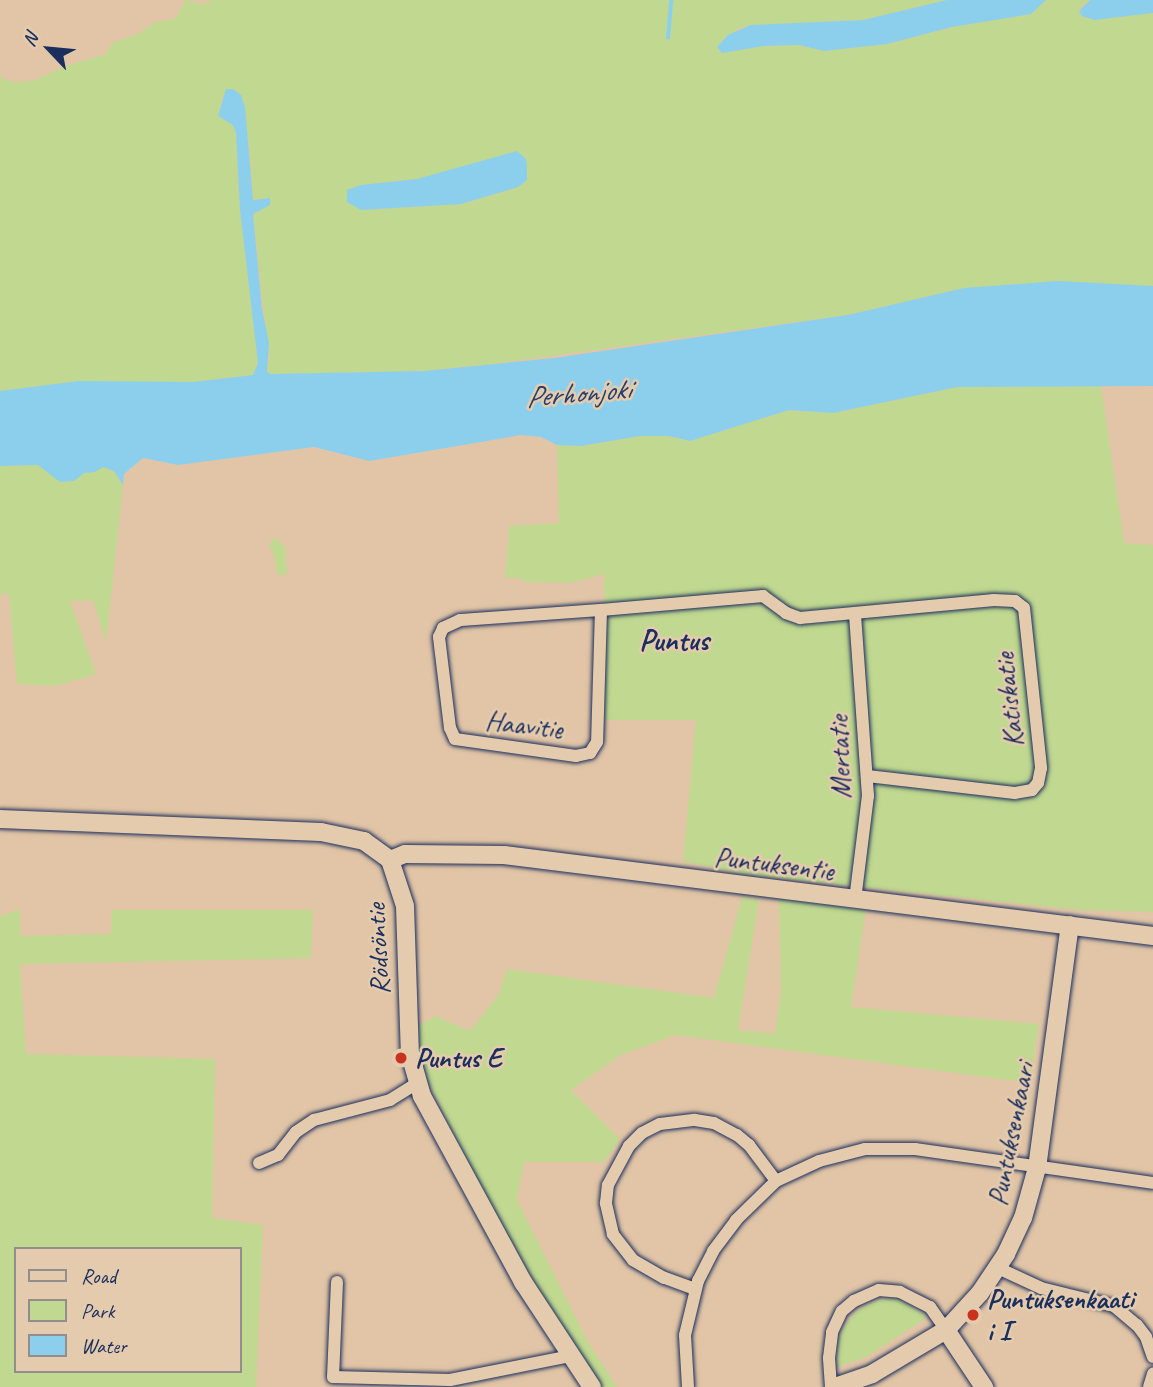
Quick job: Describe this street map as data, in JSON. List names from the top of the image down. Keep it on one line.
{"streets":{"street":["Katiskatie","Haavitie","Mertatie","Puntuksentie","Rödsöntie","Puntuksenkaari"]},"crossings":[["Katiskatie","Haavitie"],["Katiskatie","Mertatie"],["Haavitie","Mertatie"],["Mertatie","Puntuksentie"],["Puntuksentie","Rödsöntie"],["Puntuksentie","Puntuksenkaari"]],"districts":["Puntus"],"water":["Perhonjoki"],"places":["Puntus E","Puntuksenkaati i I"],"legend":["Road","Park","Water"],"north":"top left"}
